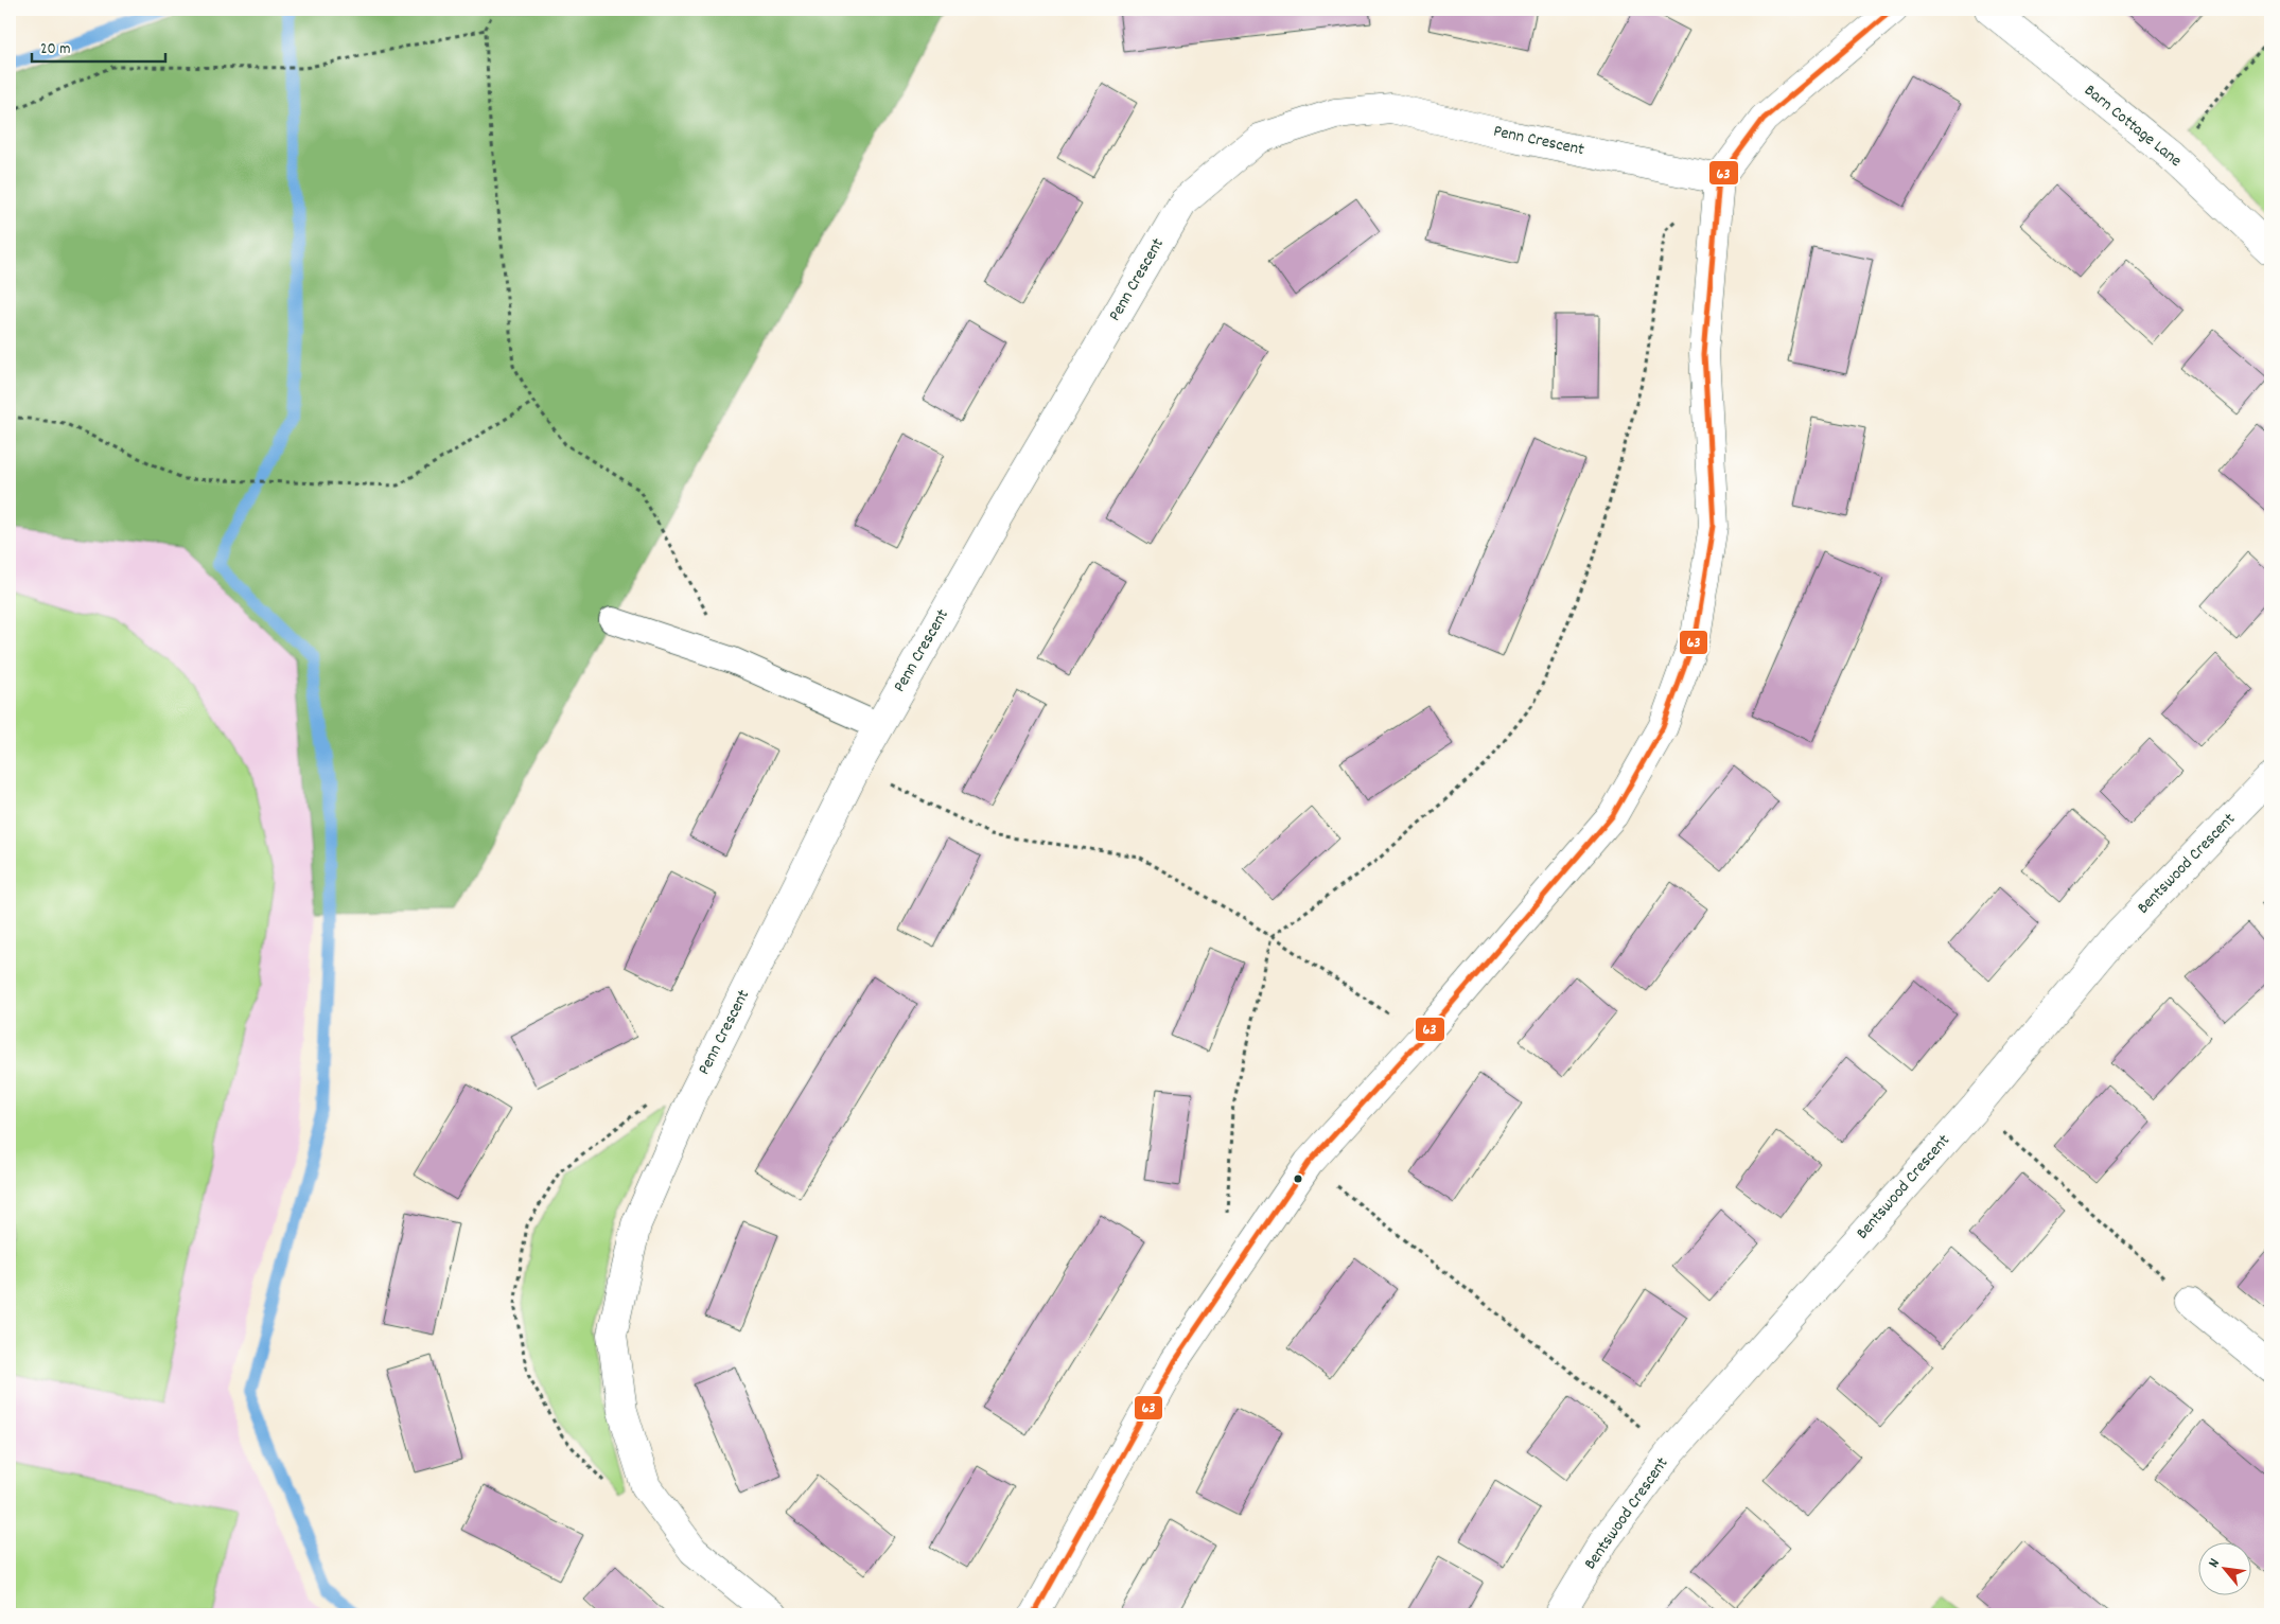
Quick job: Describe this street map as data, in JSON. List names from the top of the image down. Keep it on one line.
{"streets":{"street":["Barn Cottage Lane","Penn Crescent","Bentswood Crescent"]},"lines":["transit line 63"],"scale_bar":"20 m","north":"top left"}
